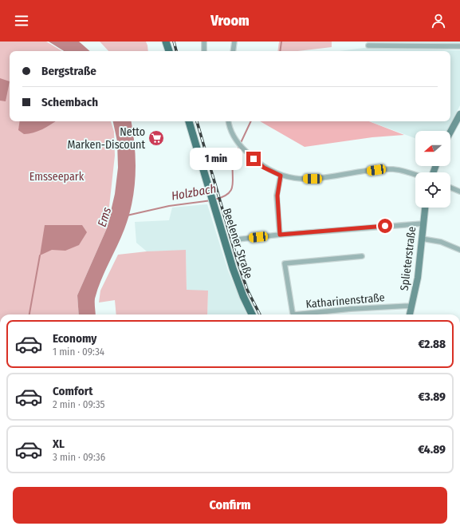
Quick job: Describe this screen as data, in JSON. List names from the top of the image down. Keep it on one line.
{"streets":{"main road":["Beelener Straße"],"street":["Splieterstraße","Katharinenstraße"]},"crossings":[["Splieterstraße","Katharinenstraße"]],"water":["Holzbach","Ems"],"parks":["Emsseepark"],"places":{"supermarket":["Netto Marken-Discount"]},"north":"left","page":{"header":"Vroom","banner":["Bergstraße","Schembach"],"bubble":"1 min","list":[{"name":"Economy","note":"1 min · 09:34","value":"€2.88"},{"name":"Comfort","note":"2 min · 09:35","value":"€3.89"},{"name":"XL","note":"3 min · 09:36","value":"€4.89"}],"buttons":"Confirm"}}
